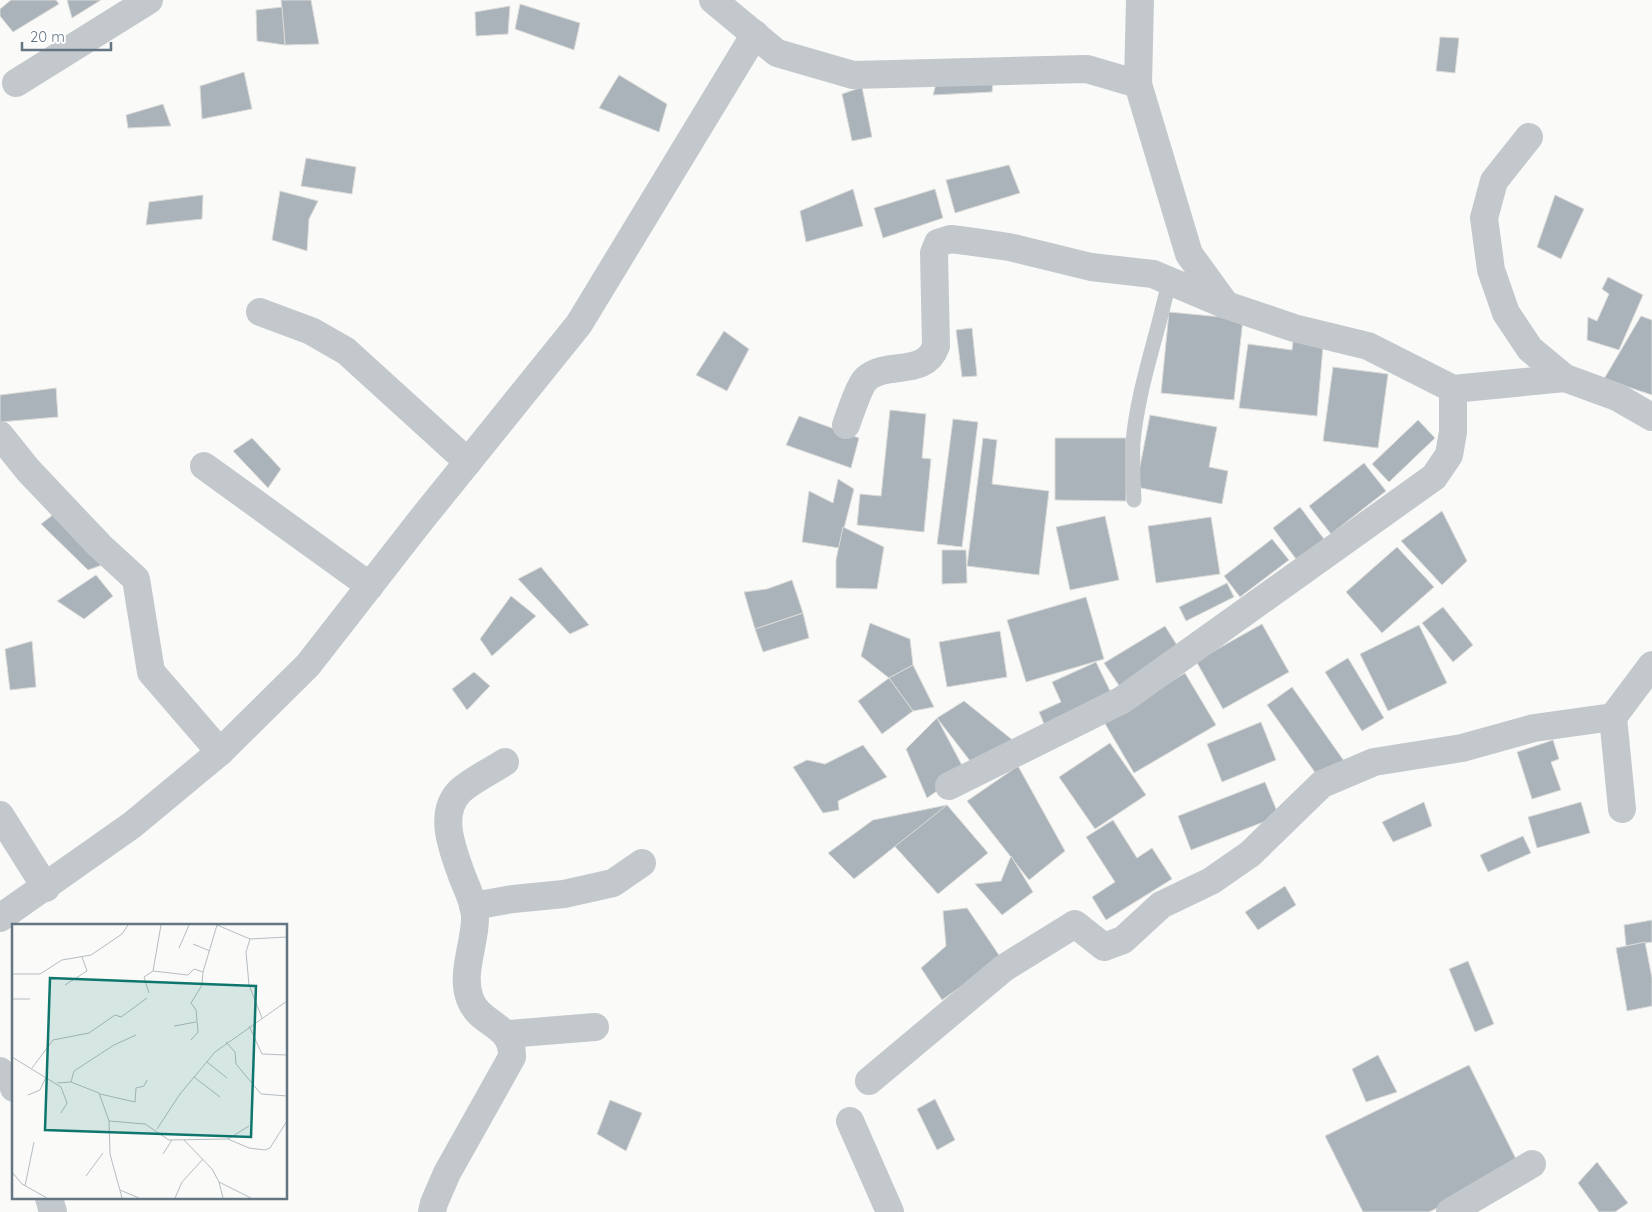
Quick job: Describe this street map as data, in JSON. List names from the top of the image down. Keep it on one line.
{"scale_bar":"20 m"}
